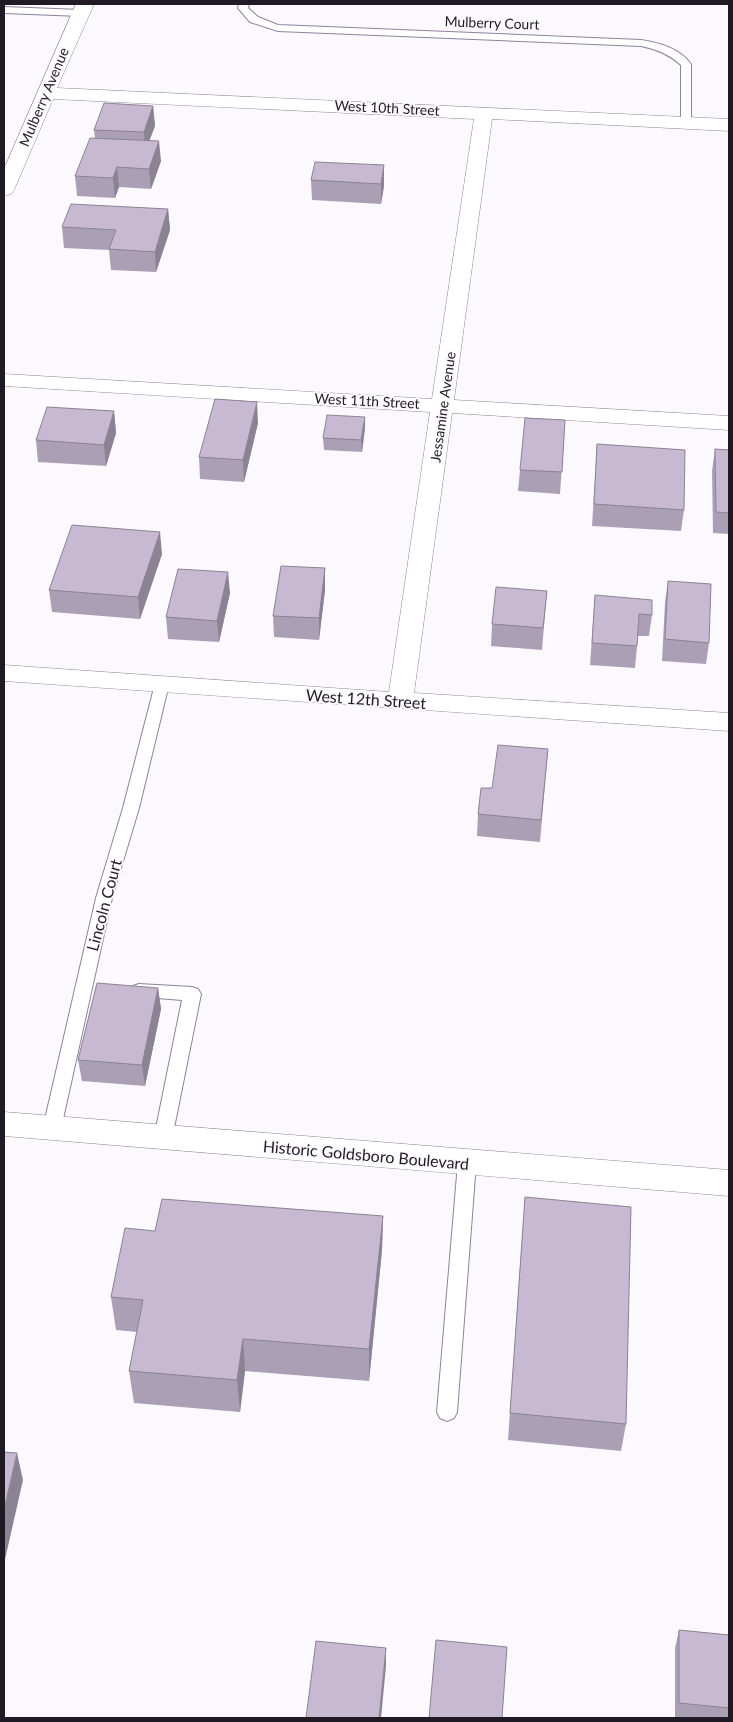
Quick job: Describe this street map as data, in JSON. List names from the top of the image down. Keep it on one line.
{"streets":{"street":["Mulberry Avenue","West 10th Street","West 11th Street","Jessamine Avenue","West 12th Street","Historic Goldsboro Boulevard"],"lane":["Mulberry Court","Lincoln Court"]},"crossings":[["Mulberry Court","West 10th Street"],["Mulberry Avenue","West 10th Street"],["West 10th Street","Jessamine Avenue"],["West 11th Street","Jessamine Avenue"],["Jessamine Avenue","West 12th Street"],["West 12th Street","Lincoln Court"],["Lincoln Court","Historic Goldsboro Boulevard"]]}
